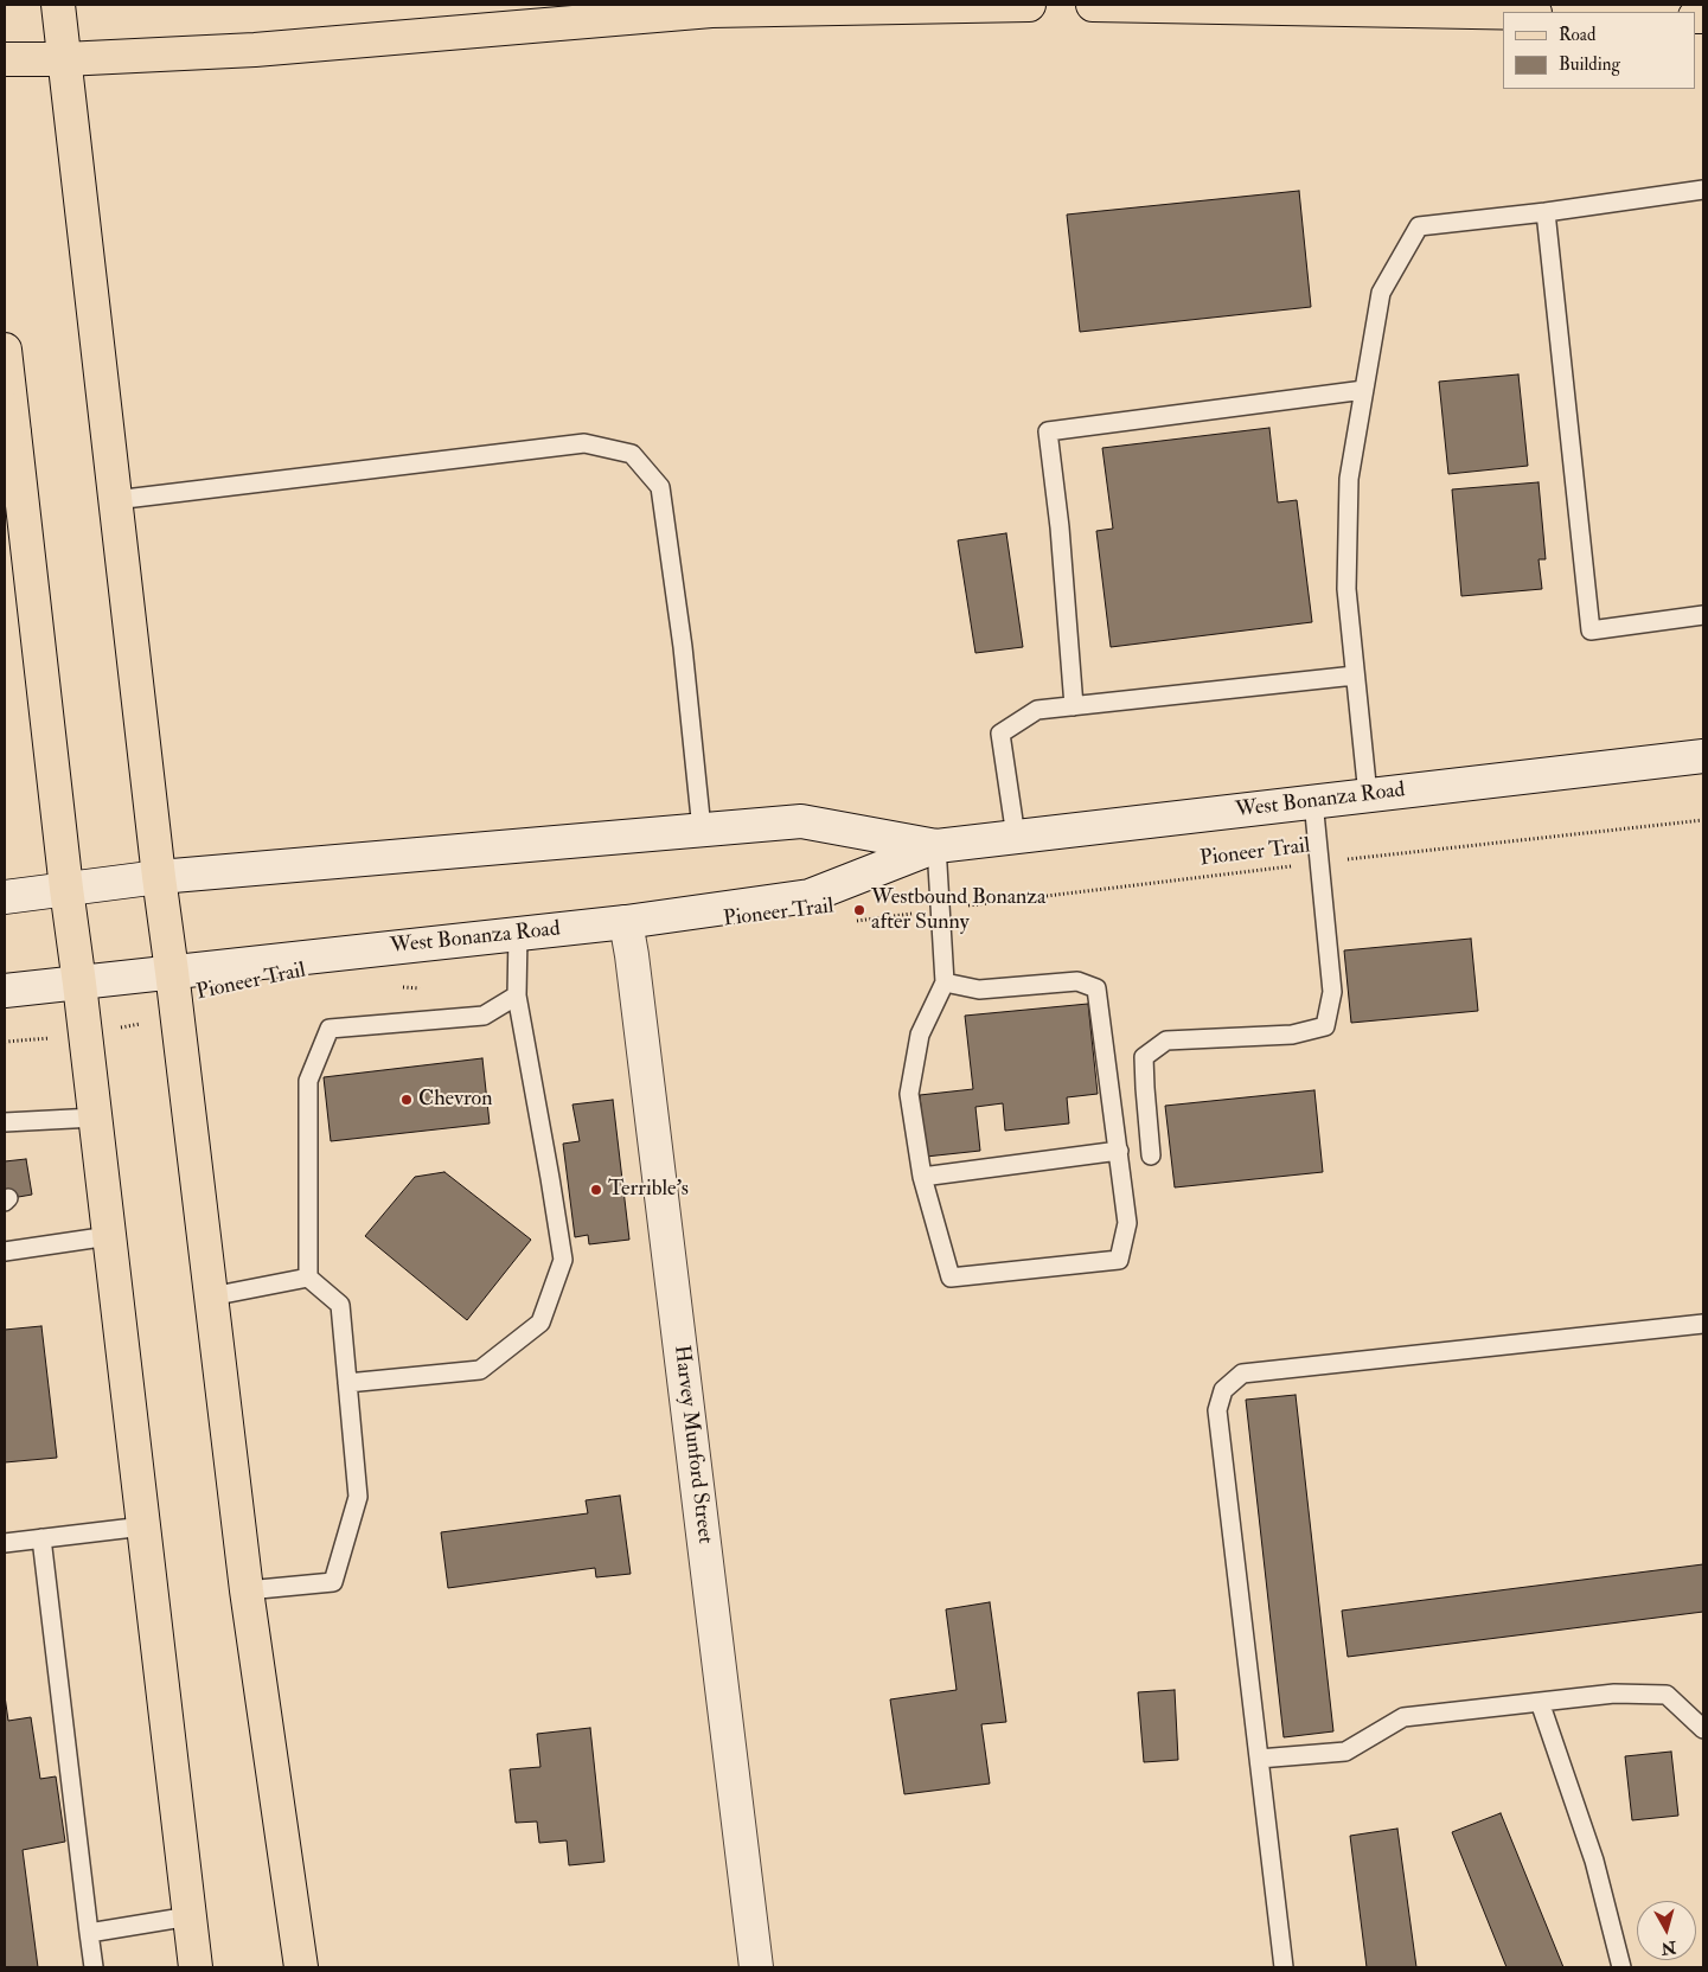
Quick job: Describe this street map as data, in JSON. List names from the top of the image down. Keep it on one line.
{"streets":{"main road":["West Bonanza Road","Harvey Munford Street"],"path":["Pioneer Trail"]},"crossings":[["West Bonanza Road","Harvey Munford Street"]],"places":["Westbound Bonanza after Sunny","Chevron","Terrible's"],"legend":["Road","Building"],"north":"bottom"}
